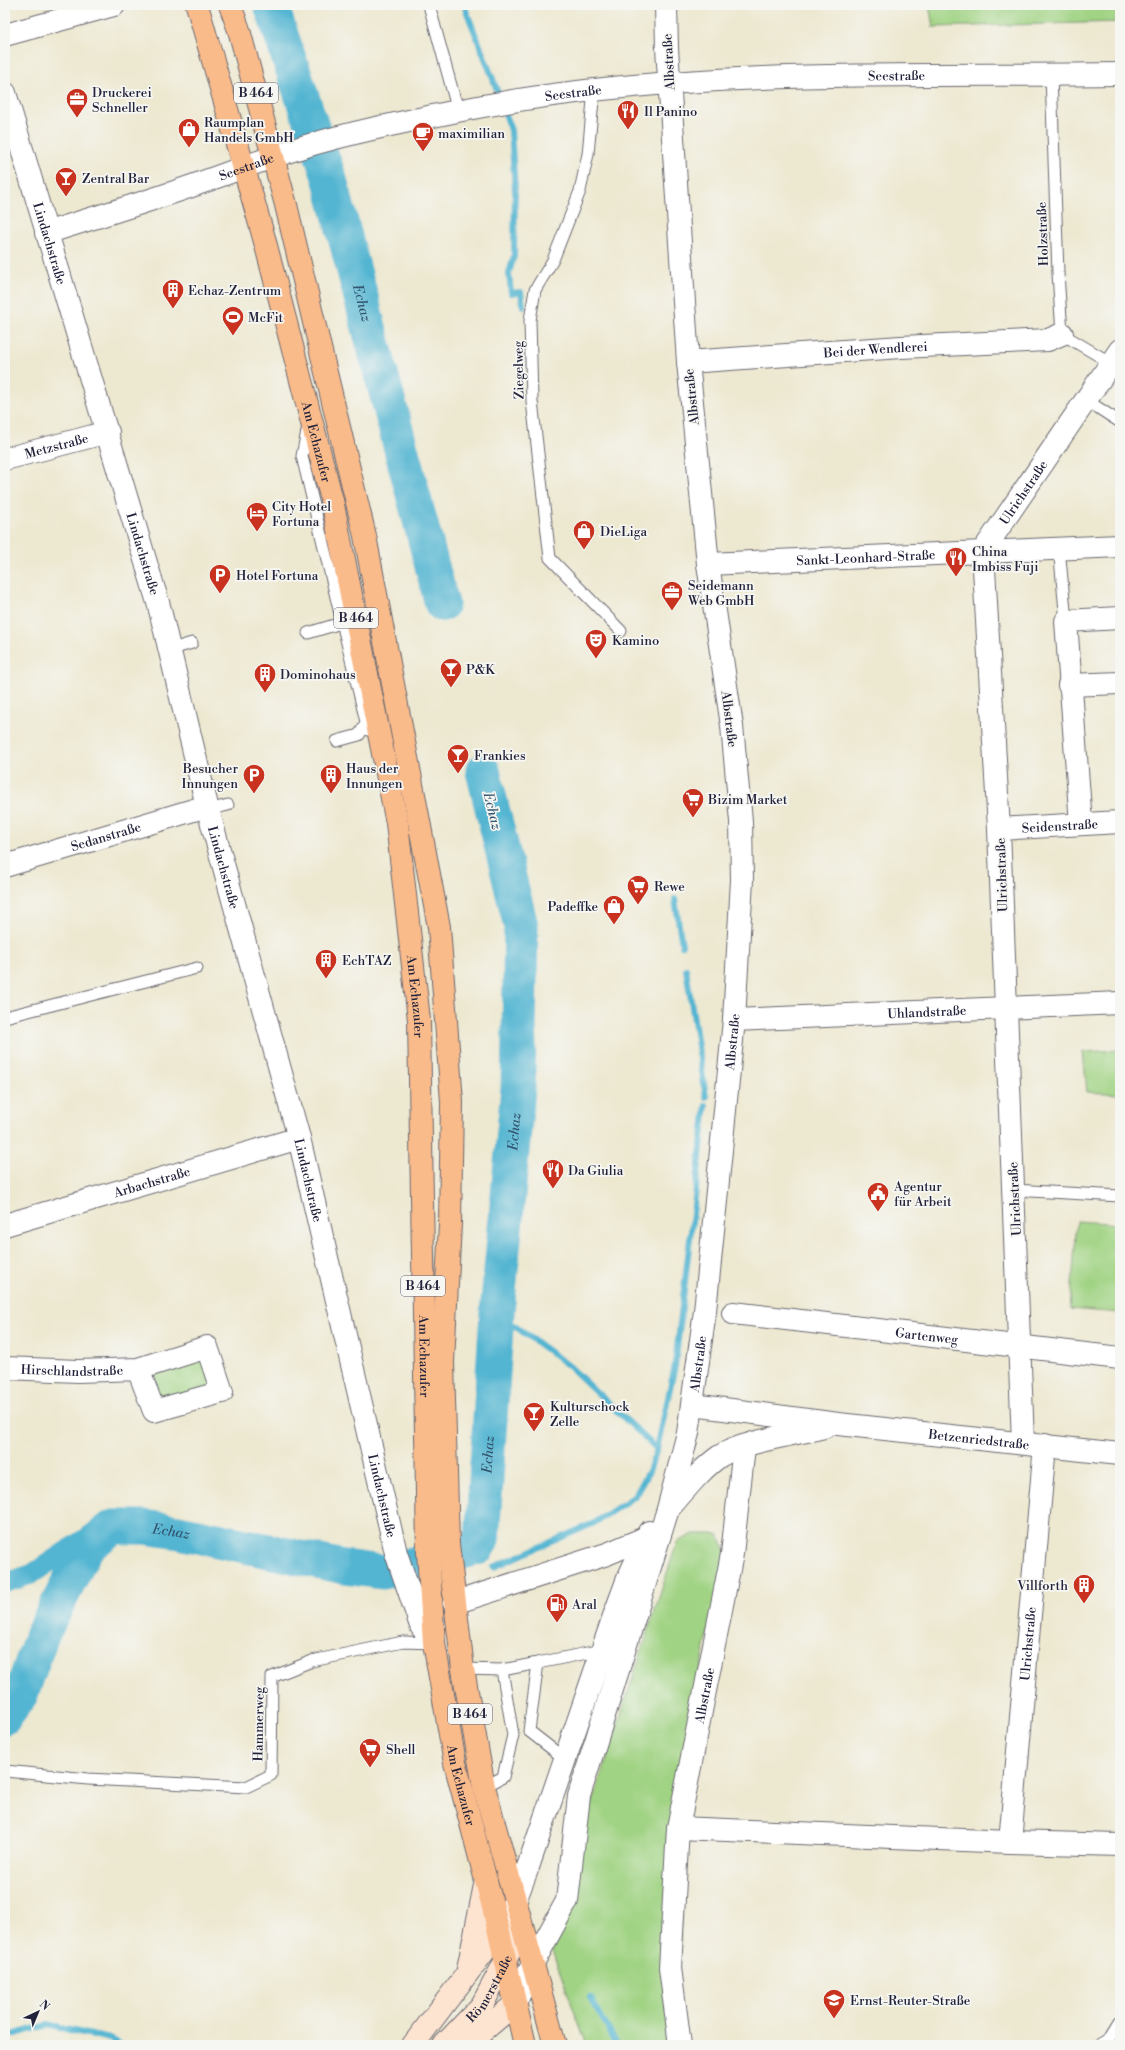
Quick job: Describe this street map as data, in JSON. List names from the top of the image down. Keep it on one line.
{"streets":{"main road":["B 464","Am Echazufer","Römerstraße"],"street":["Albstraße","Seestraße","Lindachstraße","Bei der Wendlerei","Metzstraße","Ulrichstraße","Sankt-Leonhard-Straße","Seidenstraße","Sedanstraße","Uhlandstraße","Arbachstraße","Gartenweg","Hirschlandstraße","Betzenriedstraße"],"lane":["Holzstraße","Ziegelweg","Hammerweg"]},"crossings":[["Albstraße","Seestraße"],["Albstraße","B 464"],["Albstraße","Bei der Wendlerei"],["Albstraße","Am Echazufer"],["Albstraße","Sankt-Leonhard-Straße"],["Albstraße","Uhlandstraße"],["Albstraße","Betzenriedstraße"],["Albstraße","Römerstraße"],["Seestraße","Holzstraße"],["Seestraße","Lindachstraße"],["Seestraße","Ziegelweg"],["Seestraße","Am Echazufer"],["B 464","Am Echazufer"],["B 464","Römerstraße"],["Holzstraße","Bei der Wendlerei"],["Lindachstraße","Am Echazufer"],["Lindachstraße","Metzstraße"],["Lindachstraße","Sedanstraße"],["Lindachstraße","Arbachstraße"],["Am Echazufer","Hammerweg"],["Am Echazufer","Römerstraße"],["Ulrichstraße","Sankt-Leonhard-Straße"],["Ulrichstraße","Seidenstraße"],["Ulrichstraße","Uhlandstraße"],["Ulrichstraße","Gartenweg"],["Ulrichstraße","Betzenriedstraße"]],"water":["Echaz"],"places":{"office":["Druckerei Schneller","Seidemann Web GmbH"],"restaurant":["Il Panino","China Imbiss Fuji","Da Giulia"],"shop":["Raumplan Handels GmbH","DieLiga","Padeffke"],"cafe":["maximilian"],"bar":["Zentral Bar","P&K","Frankies","Kulturschock Zelle"],"building":["Echaz-Zentrum","Dominohaus","Haus der Innungen","EchTAZ","Villforth"],"sports":["McFit"],"hotel":["City Hotel Fortuna"],"parking":["Hotel Fortuna","Besucher Innungen"],"theatre":["Kamino"],"supermarket":["Bizim Market","Rewe","Shell"],"public building":["Agentur für Arbeit"],"fuel station":["Aral"],"school or university":["Ernst-Reuter-Straße"]},"north":"top right"}
